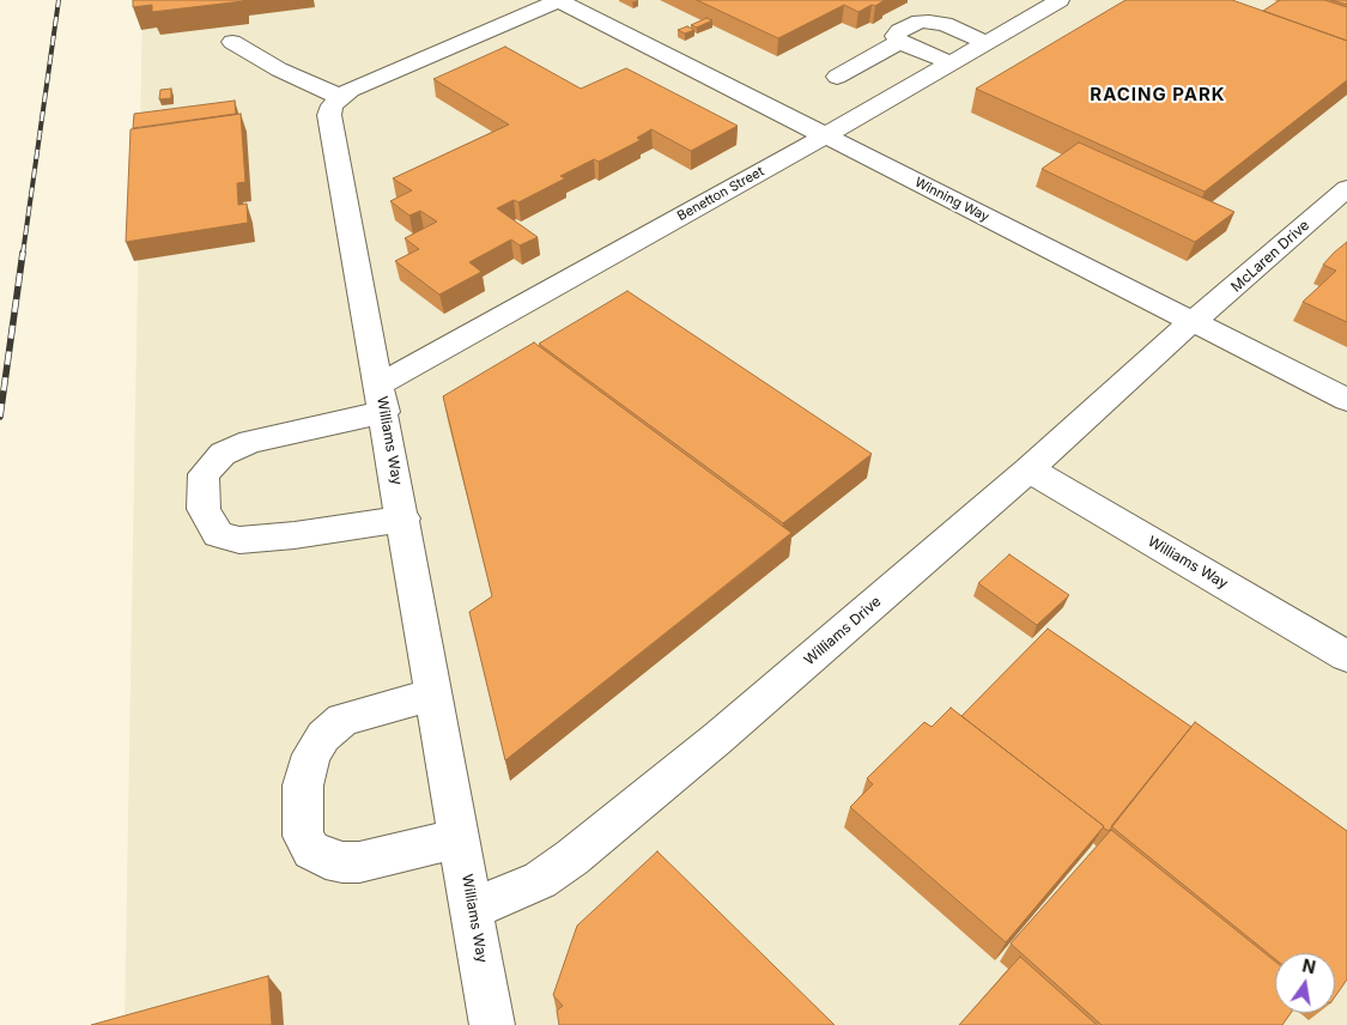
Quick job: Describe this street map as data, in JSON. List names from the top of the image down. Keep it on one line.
{"streets":{"street":["Benetton Street","Winning Way","McLaren Drive","Williams Way","Williams Drive"]},"crossings":[["Benetton Street","Winning Way"],["Benetton Street","Williams Way"],["Winning Way","McLaren Drive"],["Winning Way","Williams Drive"],["McLaren Drive","Williams Drive"],["Williams Way","Williams Drive"]],"districts":["RACING PARK"],"north":"top"}
